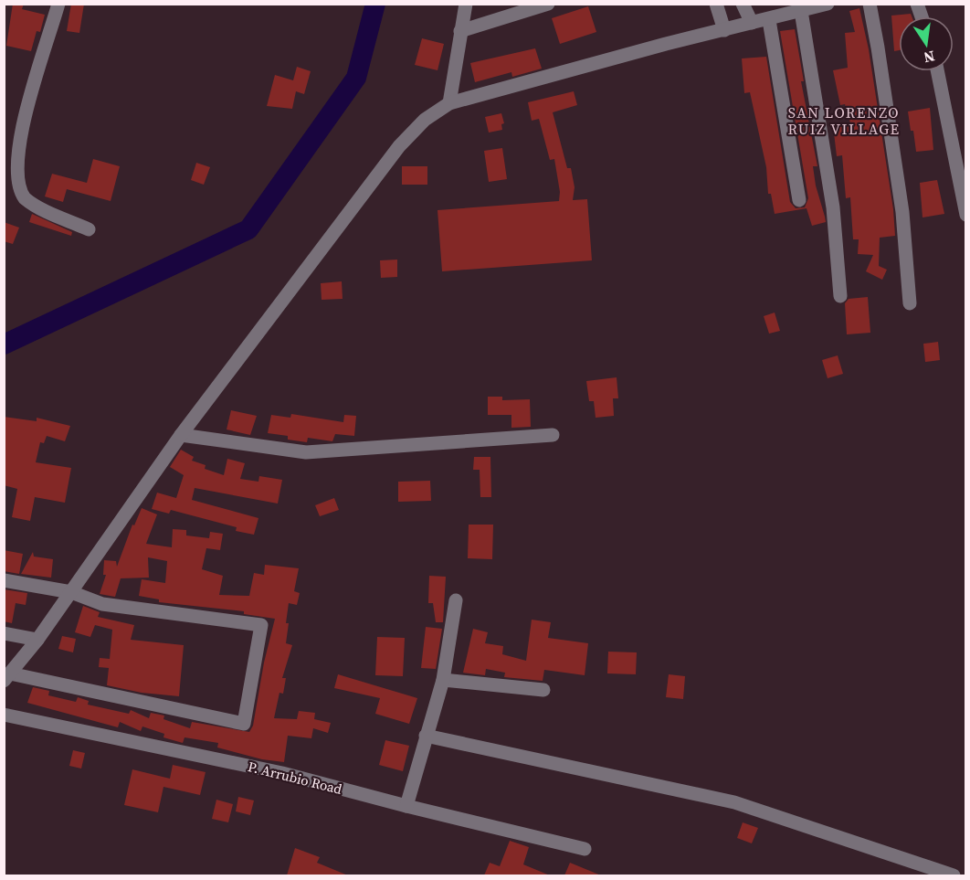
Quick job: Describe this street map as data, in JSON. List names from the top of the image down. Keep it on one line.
{"streets":{"street":["P. Arrubio Road"]},"districts":["SAN LORENZO RUIZ VILLAGE"],"north":"bottom"}
